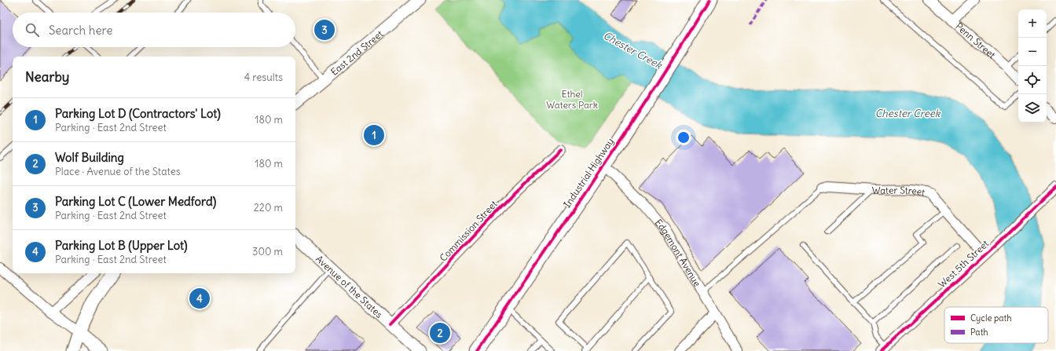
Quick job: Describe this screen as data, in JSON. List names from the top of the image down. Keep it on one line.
{"streets":{"main road":["Industrial Highway"],"street":["Penn Street","East 2nd Street","Water Street","Commission Street","Edgemont Avenue","West 5th Street","Avenue of the States"]},"crossings":[["Industrial Highway","Edgemont Avenue"],["Water Street","West 5th Street"],["Commission Street","Avenue of the States"]],"water":["Chester Creek"],"parks":["Ethel Waters Park"],"legend":["Cycle path","Path"],"page":{"map_buttons":["+","−"],"search":"Search here","pins":["3","1","4","2"],"heading":["Nearby","4 results"],"list":[{"mark":"1","name":"Parking Lot D (Contractors' Lot)","note":"Parking · East 2nd Street","value":"180 m"},{"mark":"2","name":"Wolf Building","note":"Place · Avenue of the States","value":"180 m"},{"mark":"3","name":"Parking Lot C (Lower Medford)","note":"Parking · East 2nd Street","value":"220 m"},{"mark":"4","name":"Parking Lot B (Upper Lot)","note":"Parking · East 2nd Street","value":"300 m"}]}}
